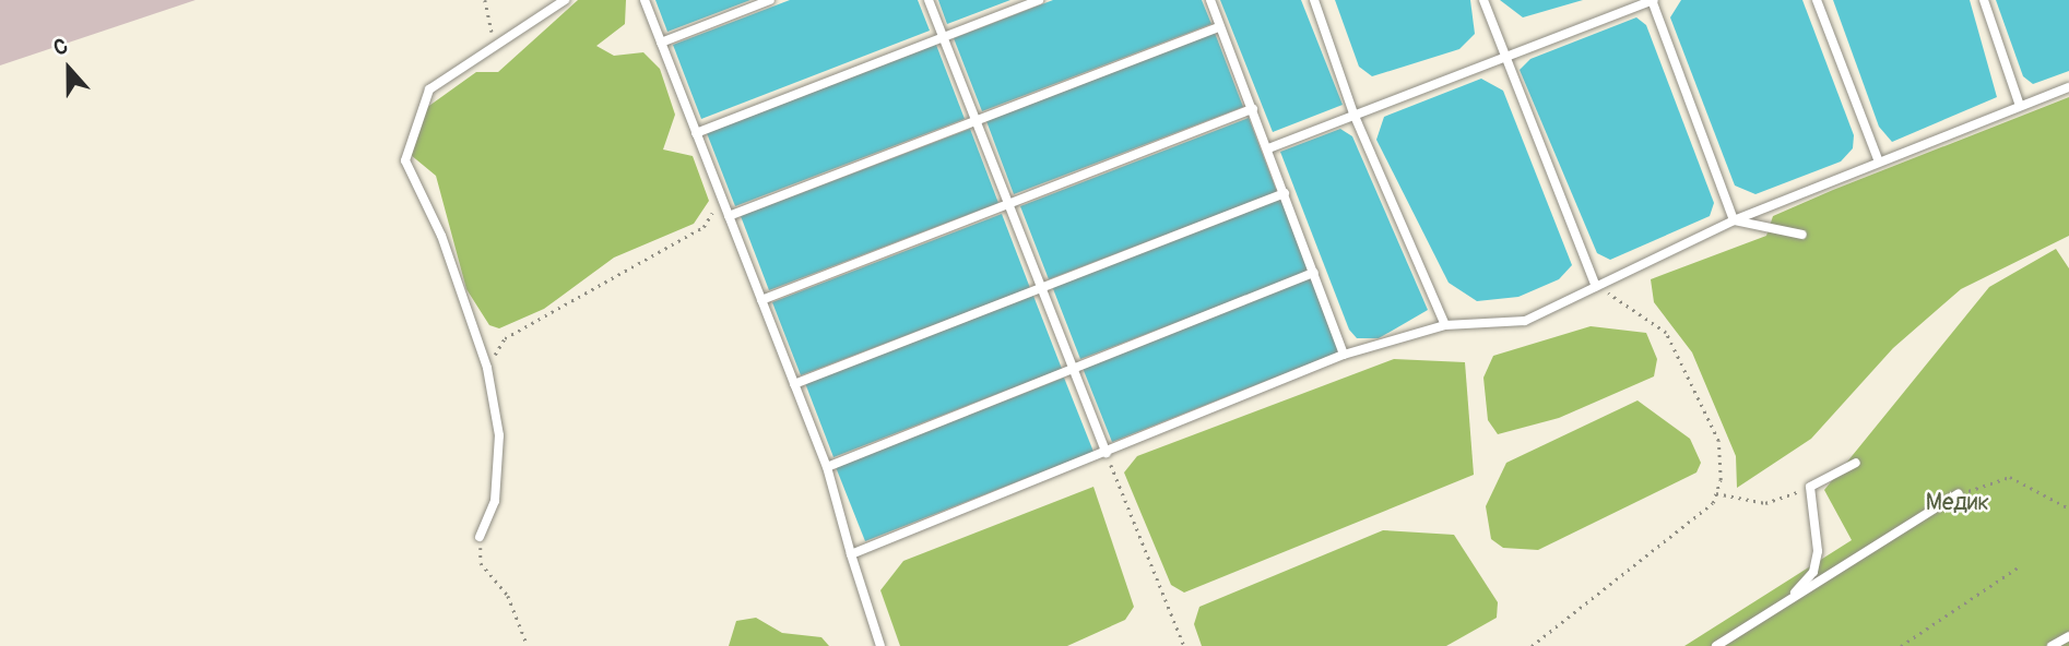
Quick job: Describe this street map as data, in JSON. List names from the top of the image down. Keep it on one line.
{"parks":["Медик"],"north":"top"}
